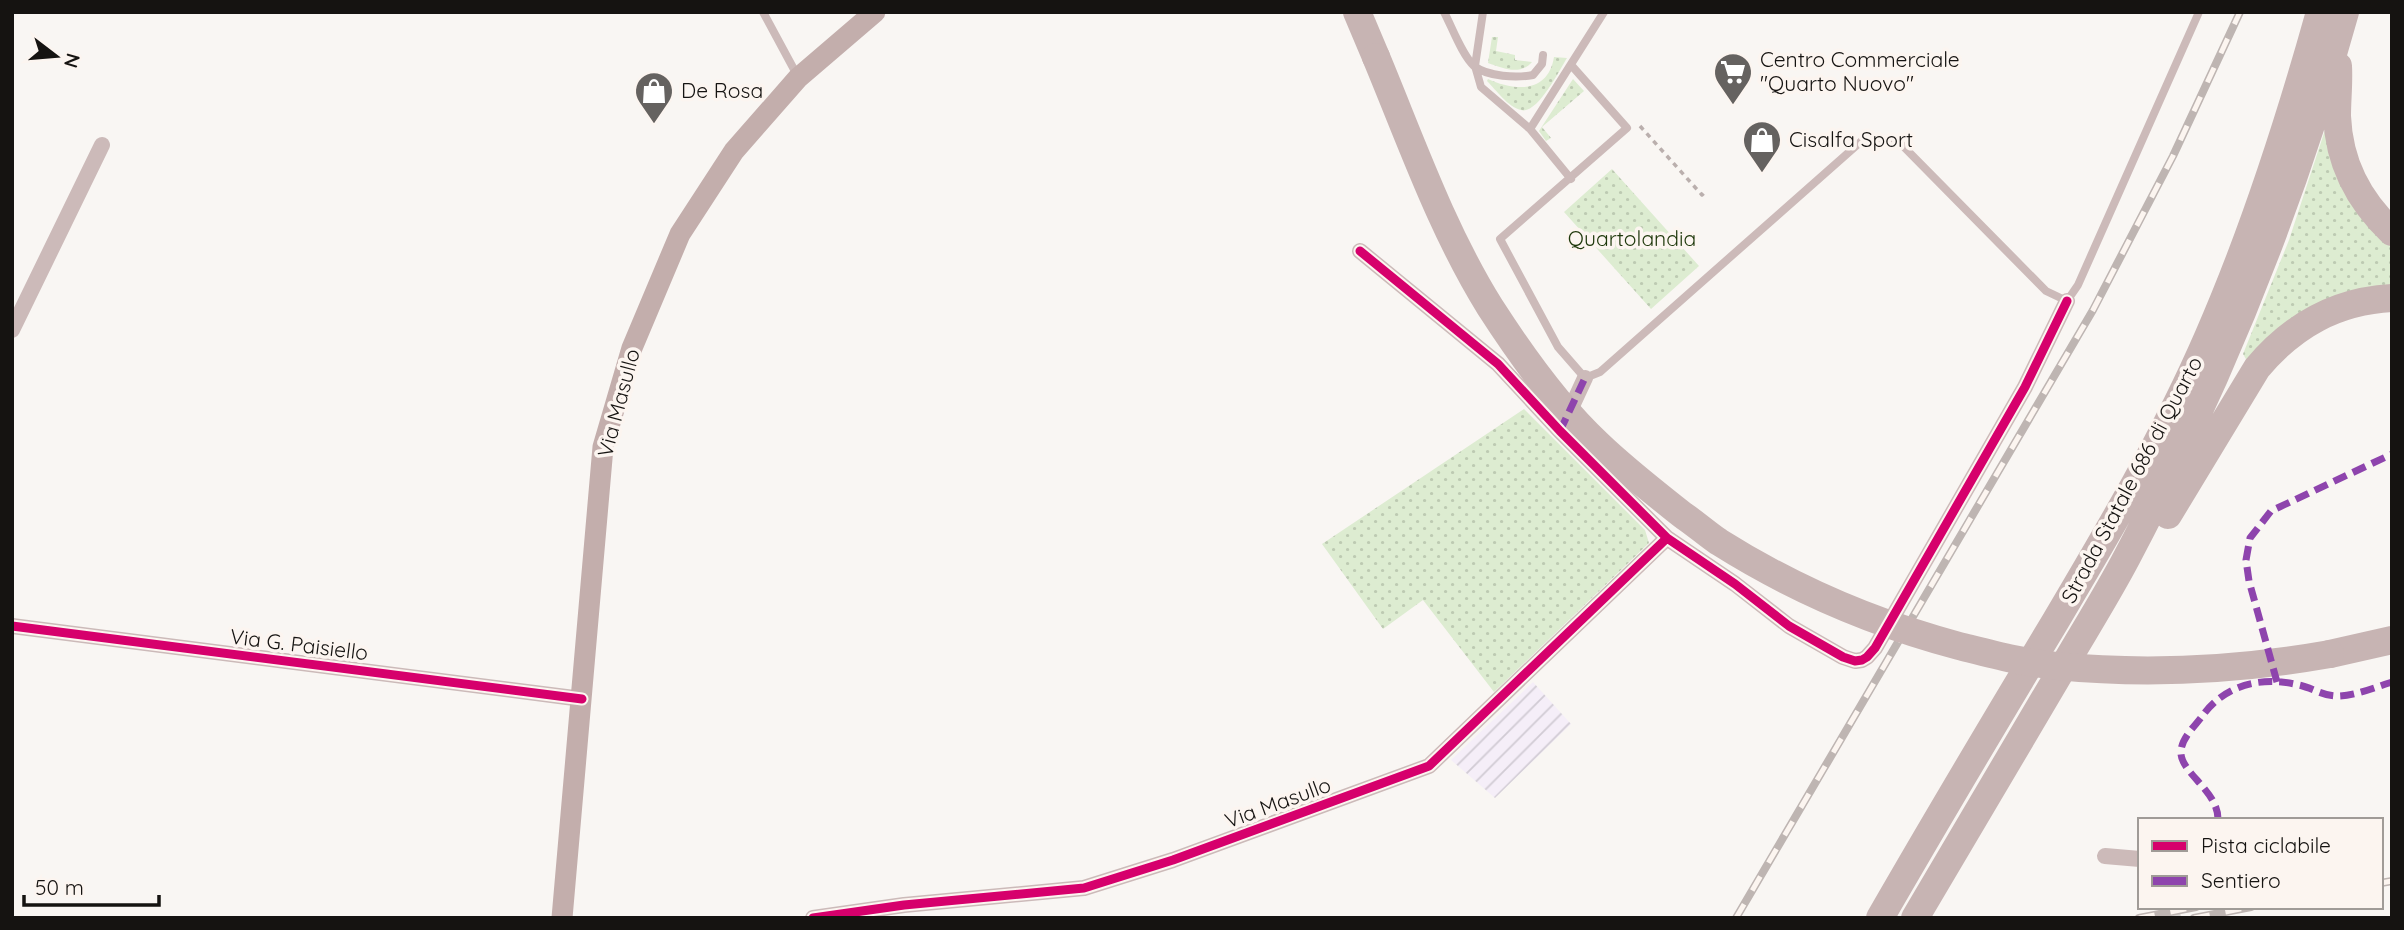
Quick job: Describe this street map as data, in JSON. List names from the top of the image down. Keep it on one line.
{"streets":{"highway":["Strada Statale 686 di Quarto"],"main road":["Via Masullo"],"street":["Via G. Paisiello"]},"crossings":[["Via Masullo","Via G. Paisiello"]],"parks":["Quartolandia"],"places":{"supermarket":["Centro Commerciale \"Quarto Nuovo\""],"shop":["De Rosa","Cisalfa Sport"]},"legend":["Pista ciclabile","Sentiero"],"scale_bar":"50 m","north":"right"}
